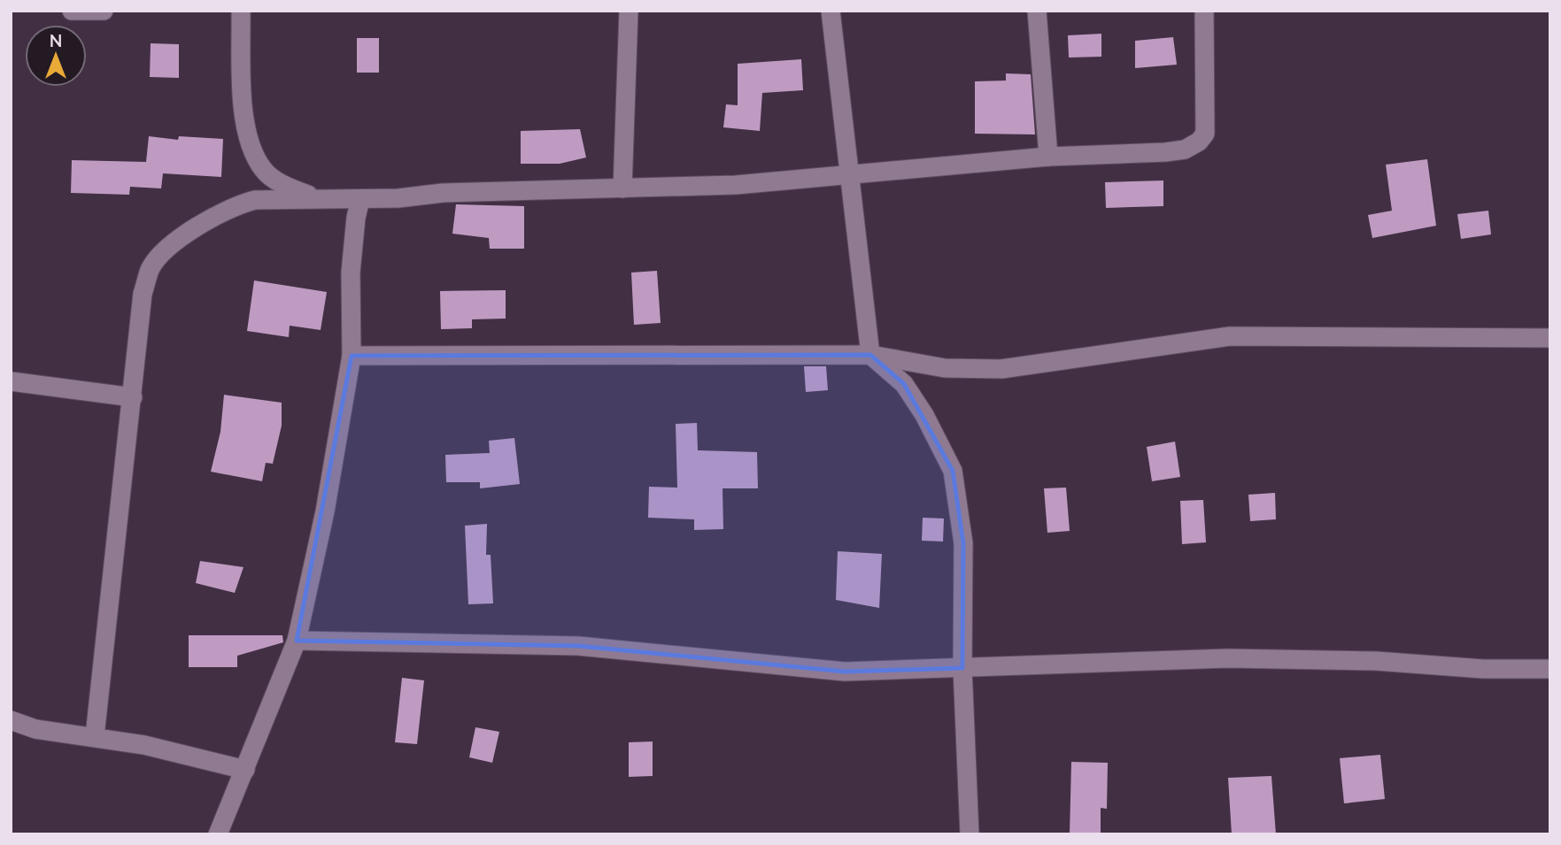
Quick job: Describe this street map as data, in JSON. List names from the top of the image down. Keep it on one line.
{"north":"top"}
